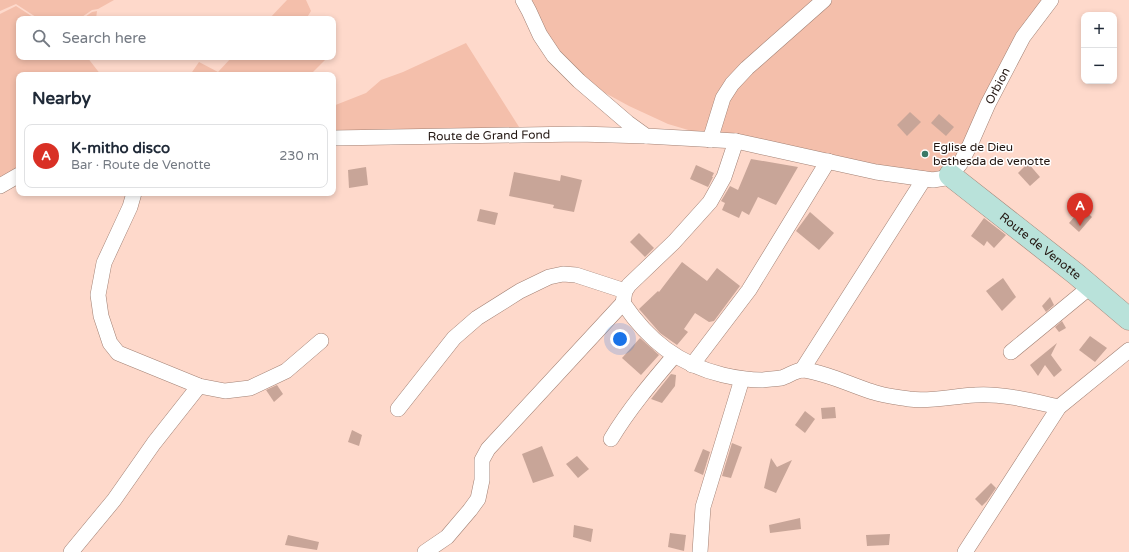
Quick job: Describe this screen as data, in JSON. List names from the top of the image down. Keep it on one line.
{"streets":{"street":["Orbion","Route de Grand Fond","Route de Venotte"]},"crossings":[["Orbion","Route de Grand Fond"],["Orbion","Route de Venotte"],["Route de Grand Fond","Route de Venotte"]],"places":["Eglise de Dieu bethesda de venotte"],"page":{"map_buttons":["+","−"],"search":"Search here","heading":"Nearby","list":[{"mark":"A","name":"K-mitho disco","note":"Bar · Route de Venotte","value":"230 m"}],"pins":"A"}}
